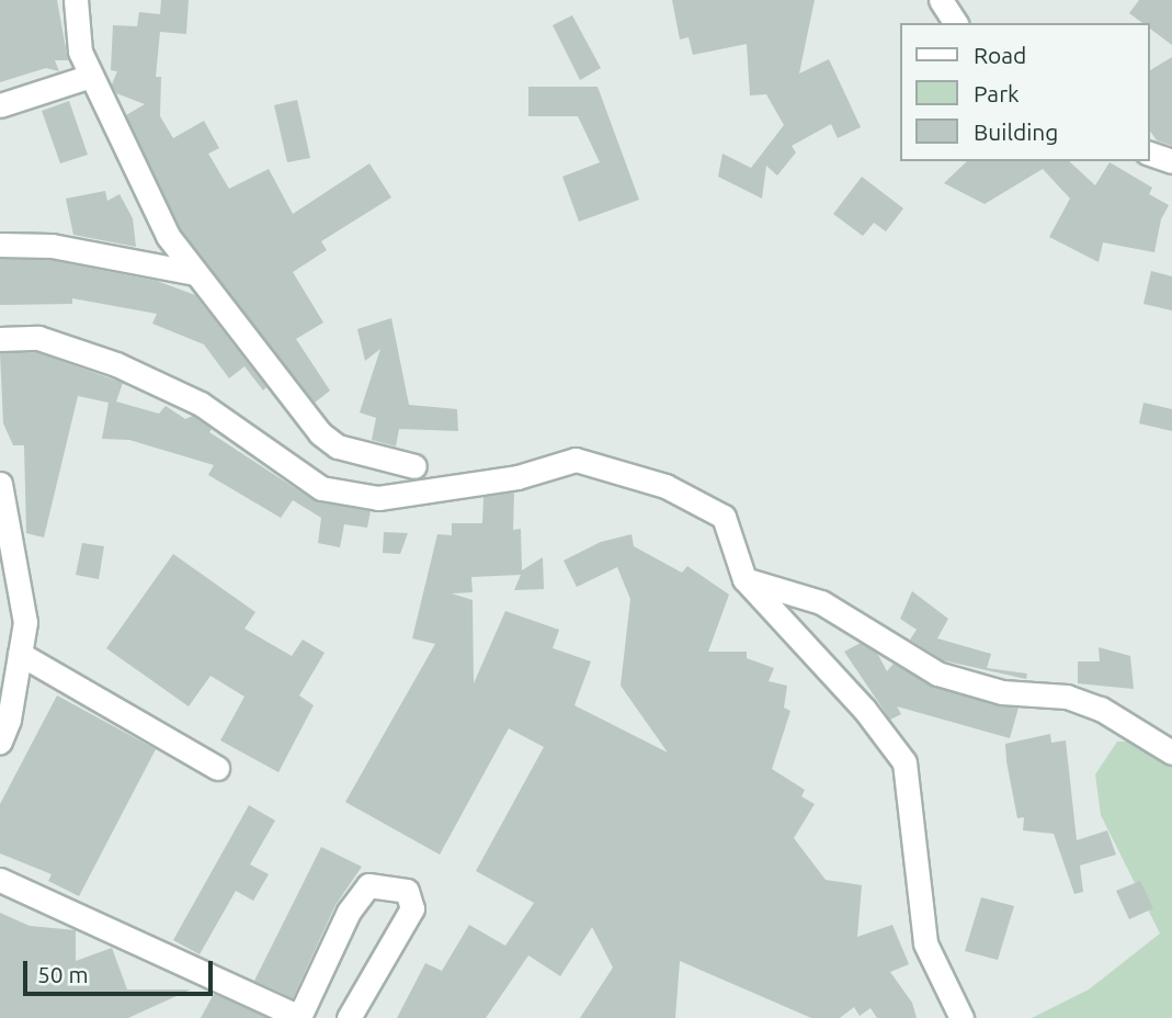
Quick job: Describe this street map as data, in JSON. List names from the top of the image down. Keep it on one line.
{"legend":["Road","Park","Building"],"scale_bar":"50 m"}
